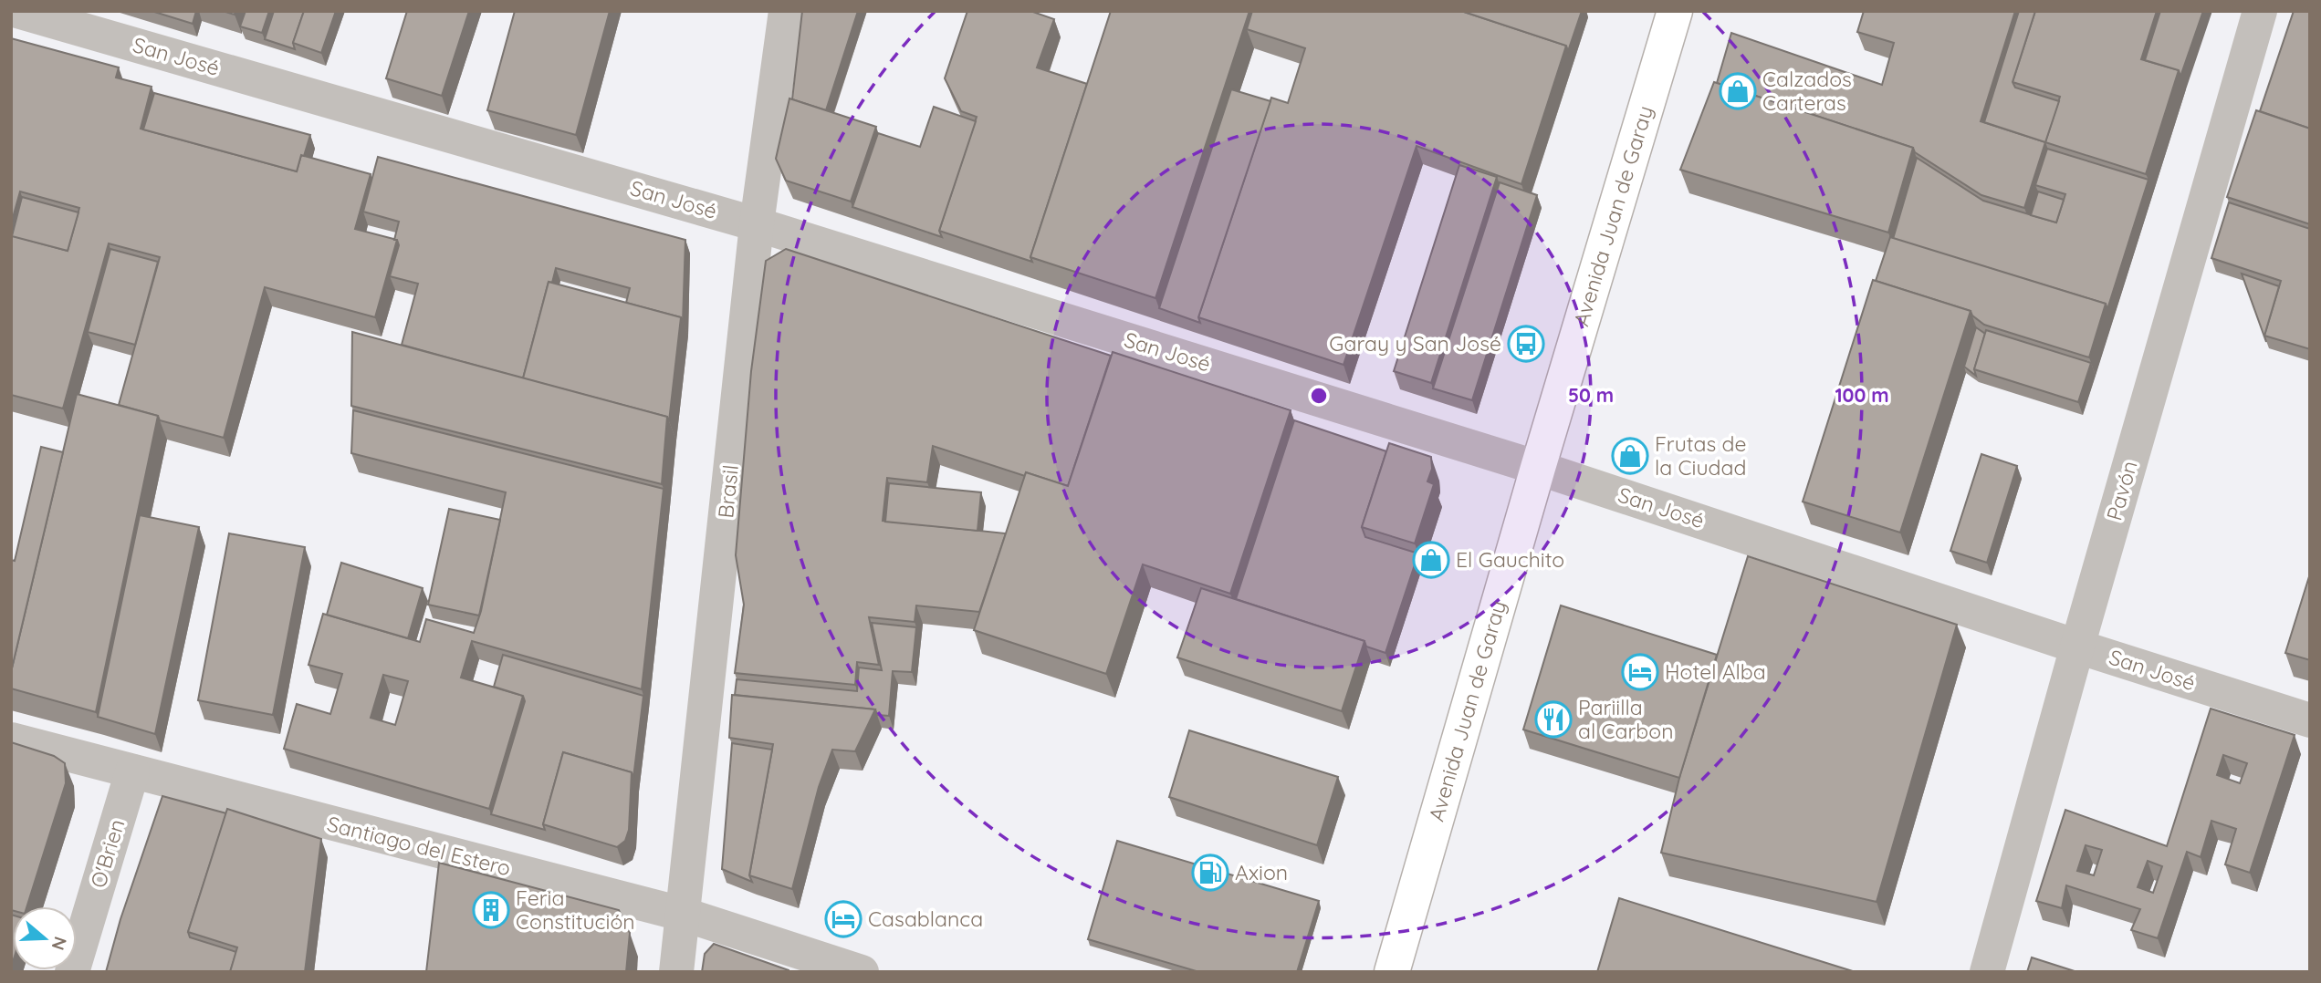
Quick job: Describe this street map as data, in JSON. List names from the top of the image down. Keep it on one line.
{"streets":{"main road":["Avenida Juan de Garay"],"street":["San José","Pavón","Brasil","Santiago del Estero","O'Brien"]},"crossings":[["San José","Avenida Juan de Garay"],["San José","Pavón"],["San José","Brasil"],["Brasil","Santiago del Estero"],["Santiago del Estero","O'Brien"]],"places":{"shop":["Calzados Carteras","Frutas de la Ciudad","El Gauchito"],"bus stop":["Garay y San José"],"hotel":["Hotel Alba","Casablanca"],"restaurant":["Pariilla al Carbon"],"fuel station":["Axion"],"building":["Feria Constitución"]},"north":"right","rings":["50 m","100 m"]}
